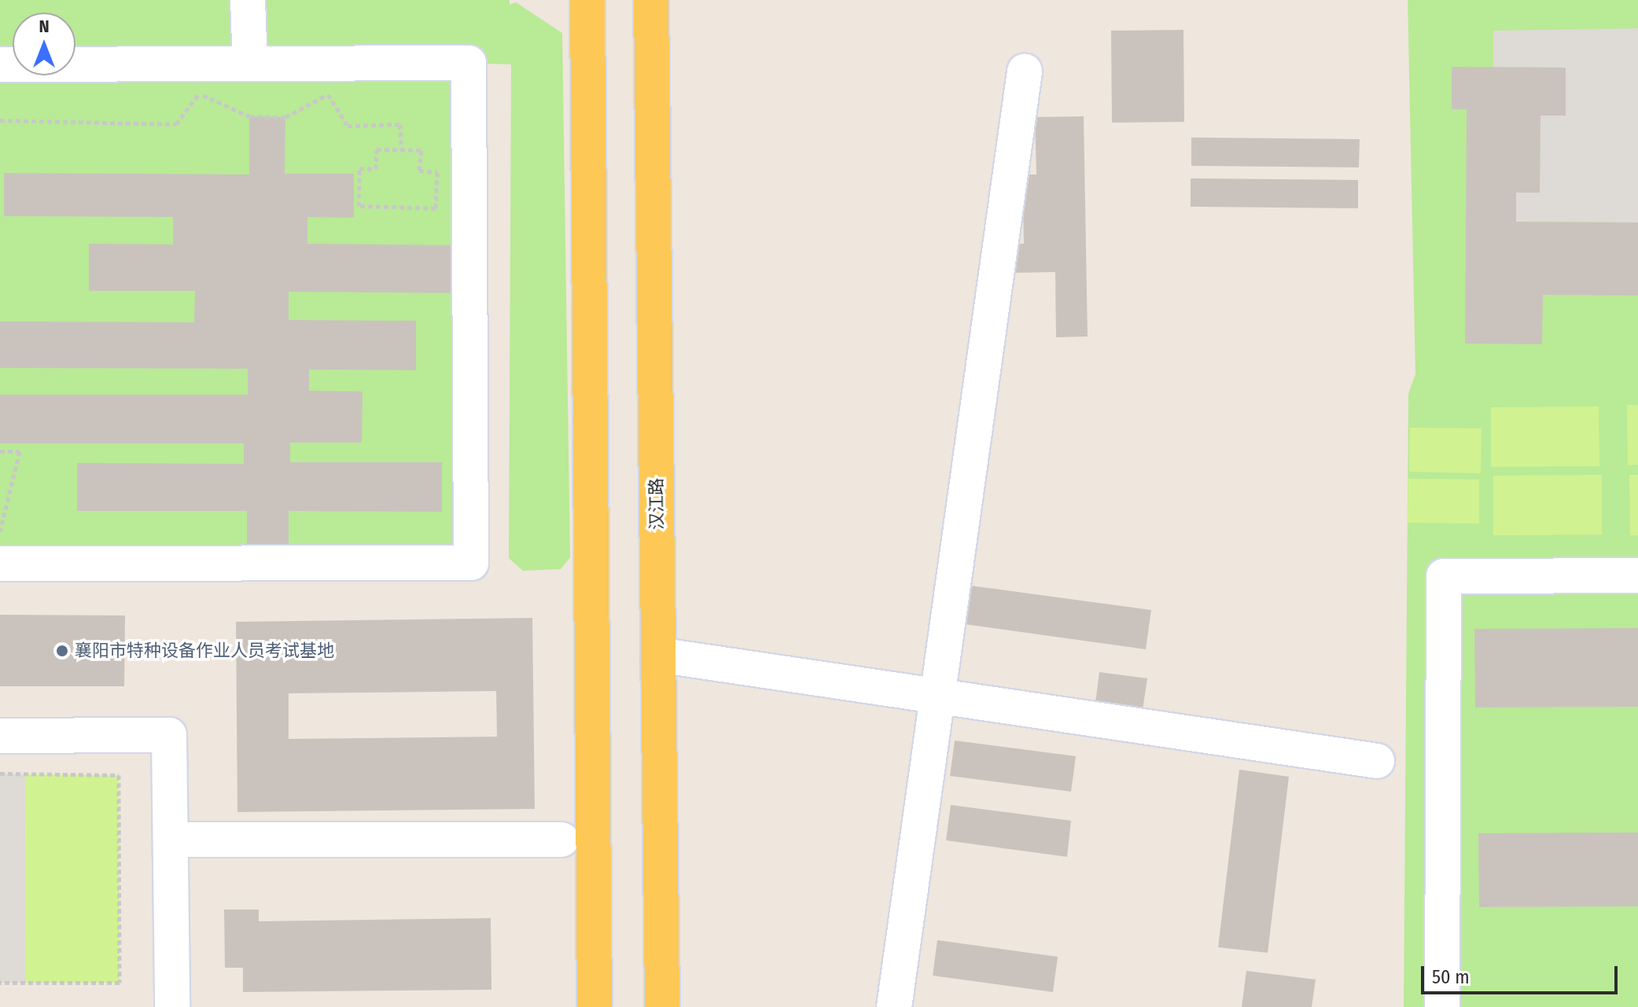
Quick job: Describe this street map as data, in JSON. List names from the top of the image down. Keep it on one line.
{"streets":{"main road":["汉江路"]},"places":["襄阳市特种设备作业人员考试基地"],"scale_bar":"50 m","north":"top"}
